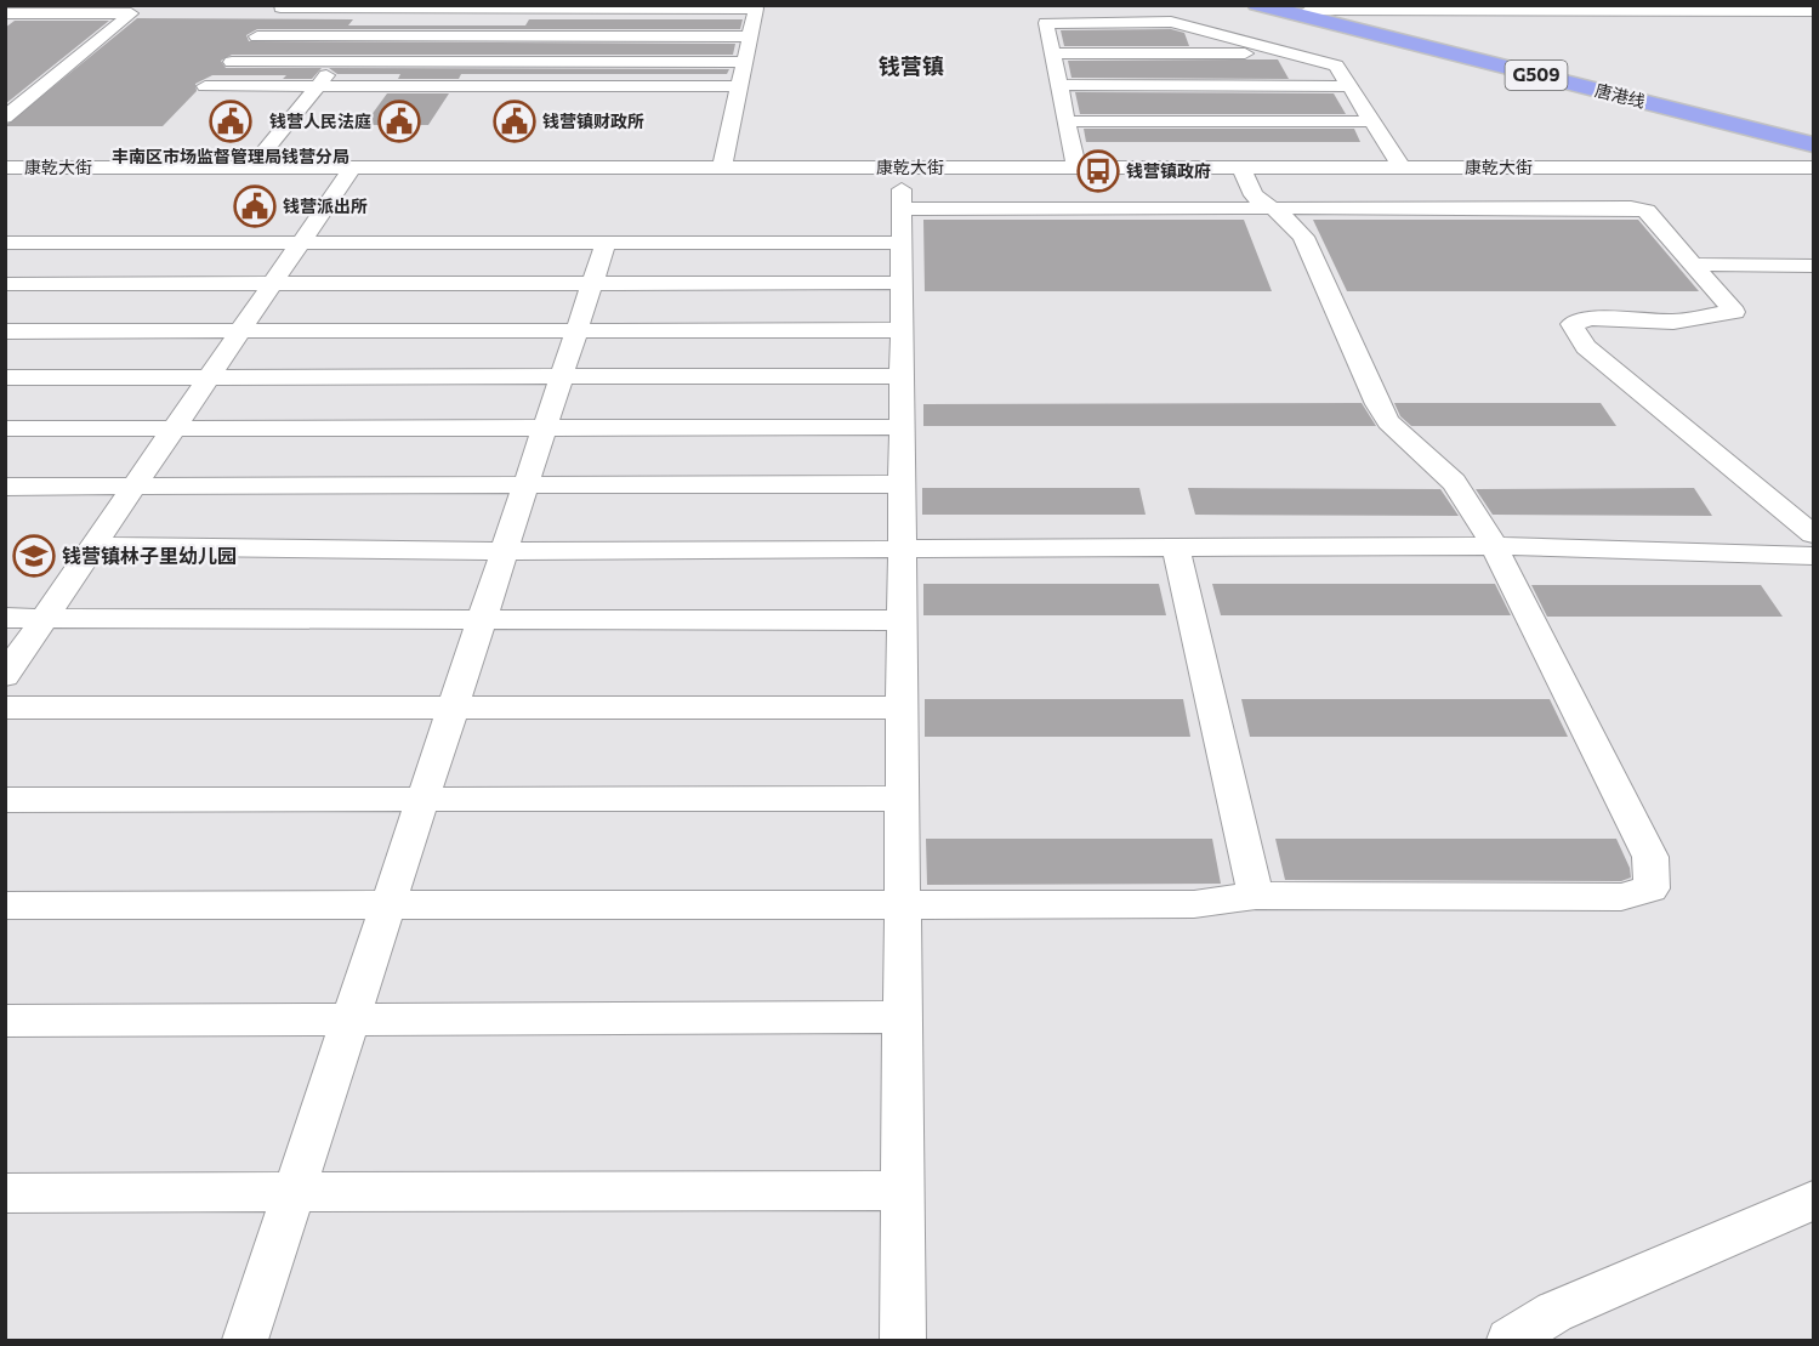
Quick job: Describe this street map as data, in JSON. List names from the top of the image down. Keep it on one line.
{"streets":{"highway":["G509","唐港线"],"street":["康乾大街"]},"districts":["钱营镇"],"places":{"public building":["丰南区市场监督管理局钱营分局","钱营人民法庭","钱营镇财政所","钱营派出所"],"bus stop":["钱营镇政府"],"school or university":["钱营镇林子里幼儿园"]}}
